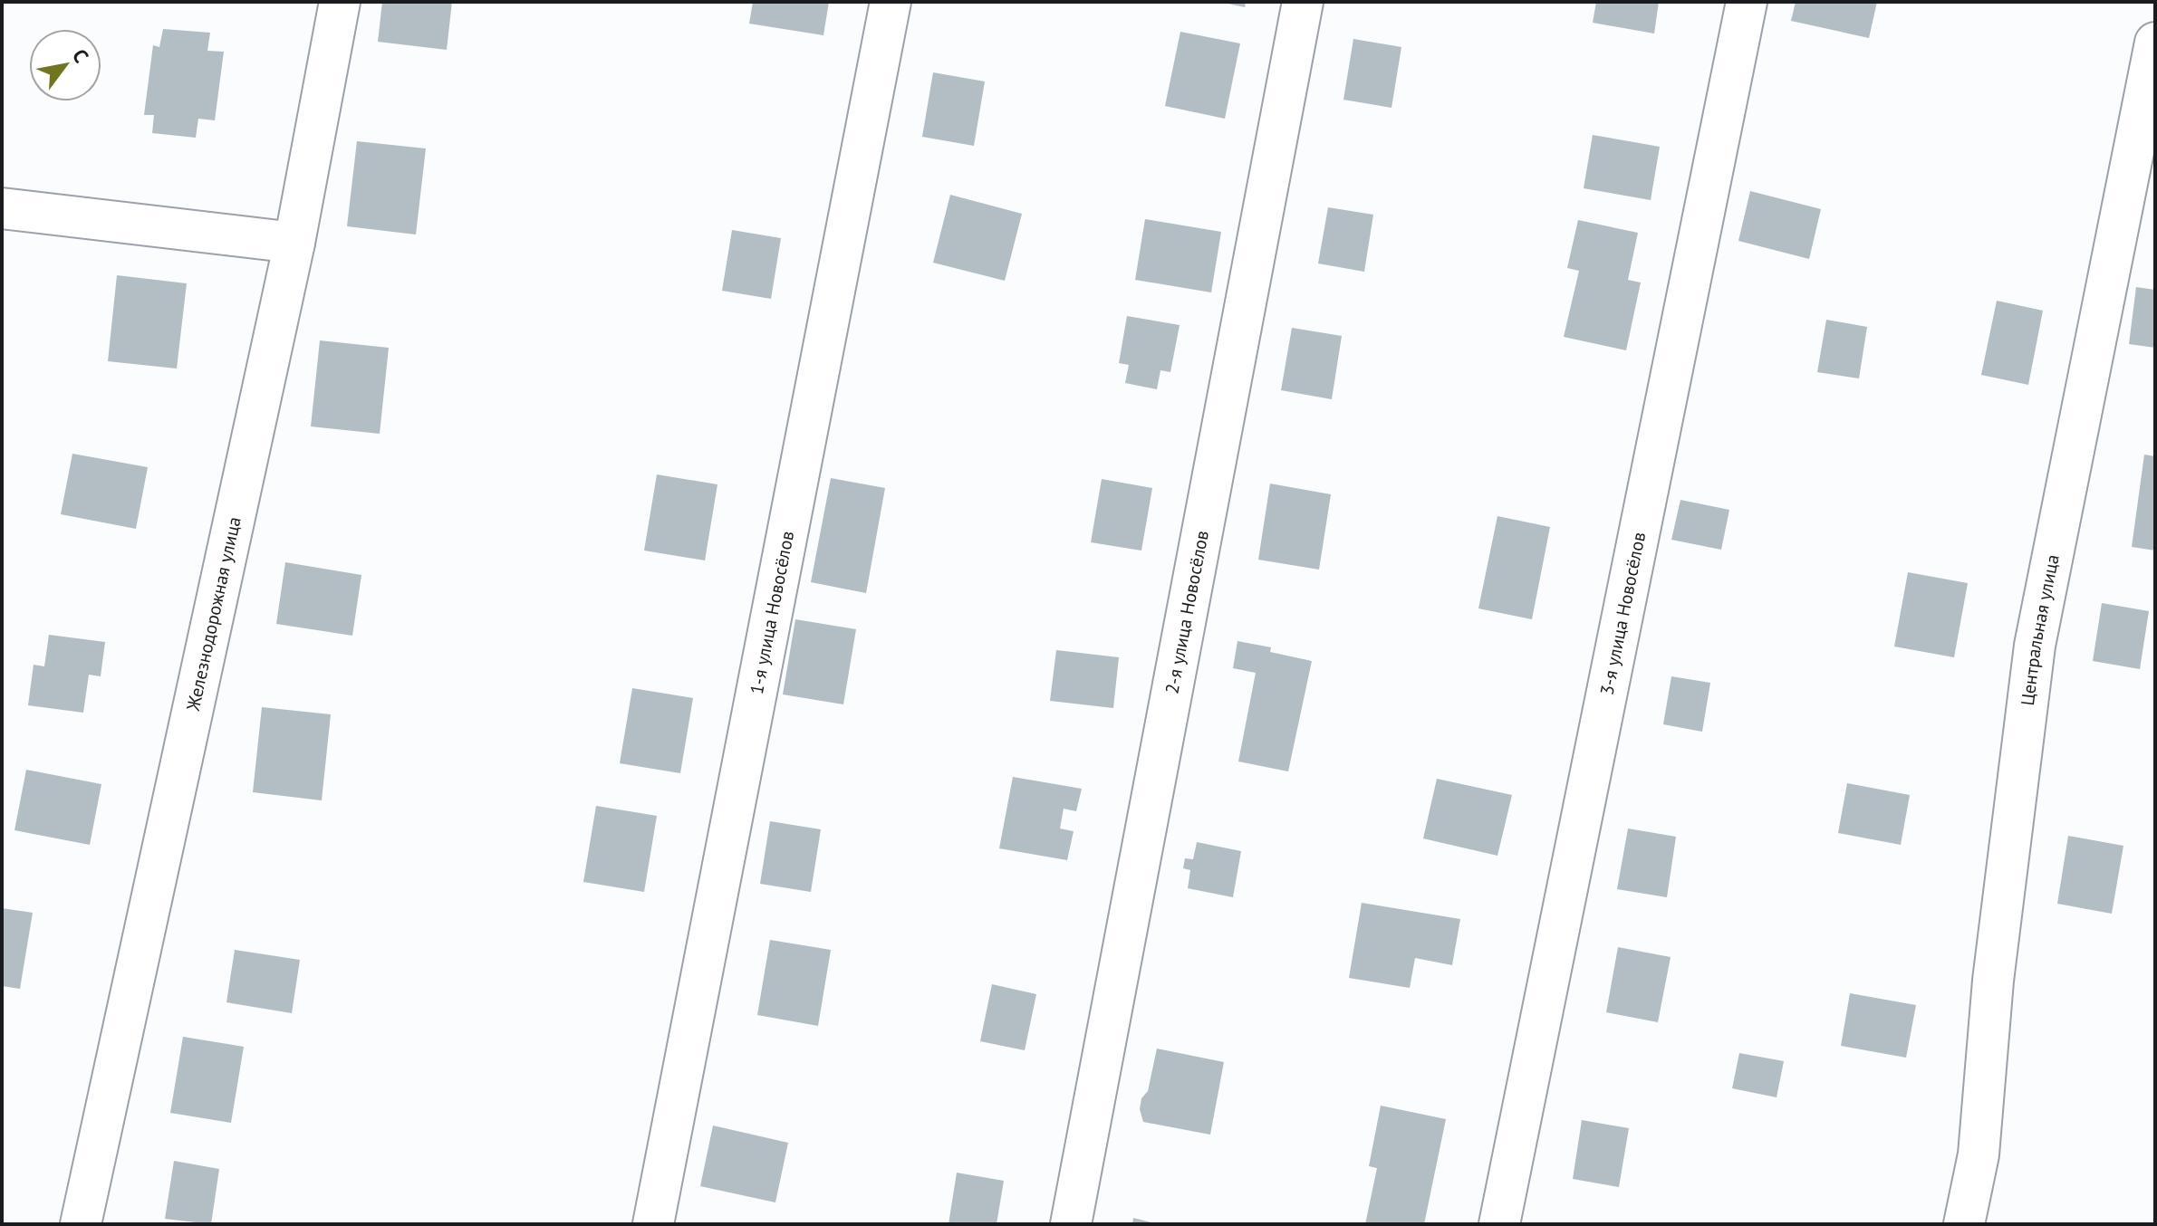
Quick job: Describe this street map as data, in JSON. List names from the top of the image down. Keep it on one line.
{"streets":{"street":["1-я улица Новосёлов","2-я улица Новосёлов","3-я улица Новосёлов","Железнодорожная улица","Центральная улица"]},"north":"top right"}
